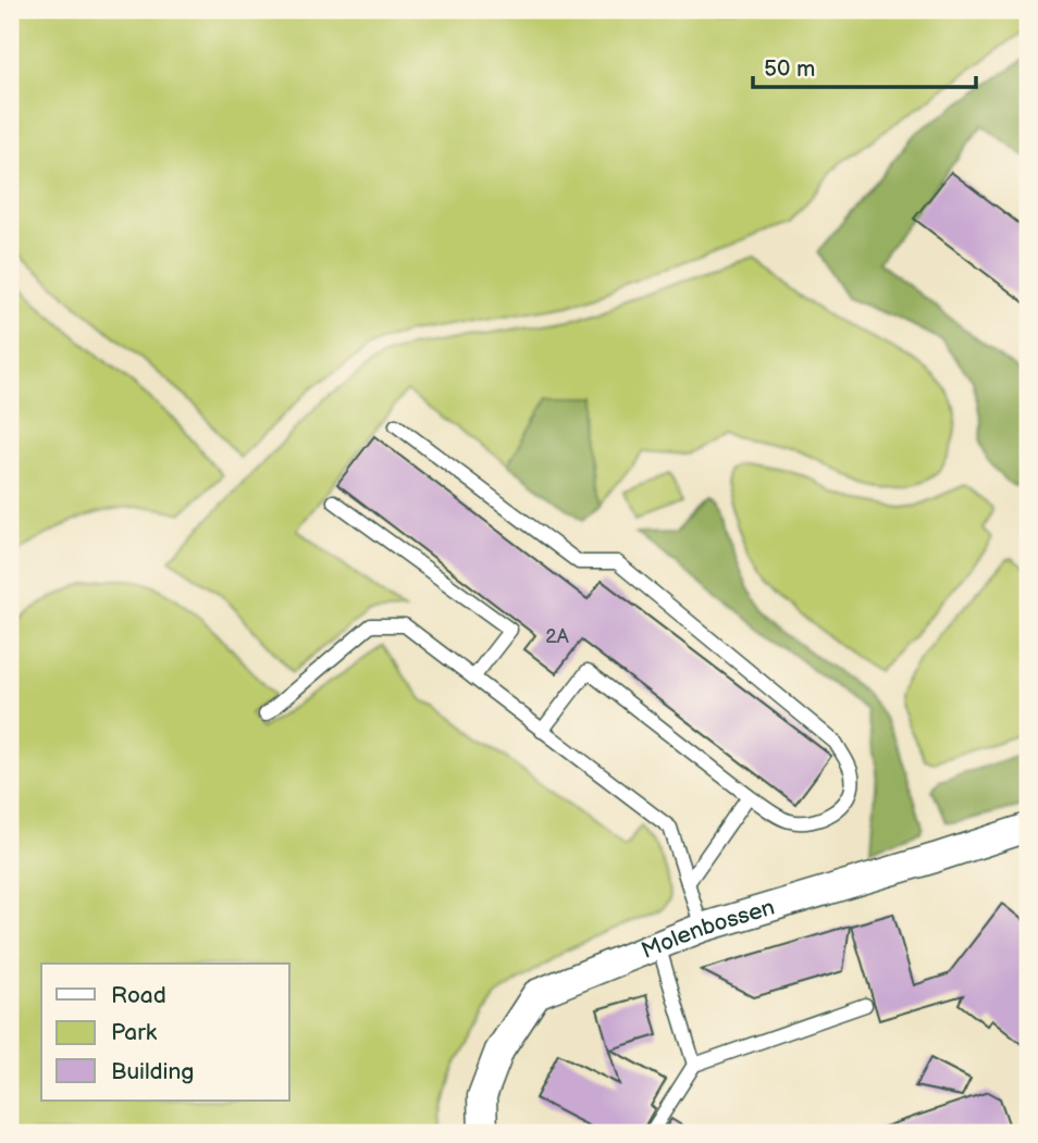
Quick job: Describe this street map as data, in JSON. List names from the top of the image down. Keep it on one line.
{"streets":{"street":["Molenbossen"]},"house_numbers":["2A"],"legend":["Road","Park","Building"],"scale_bar":"50 m"}
